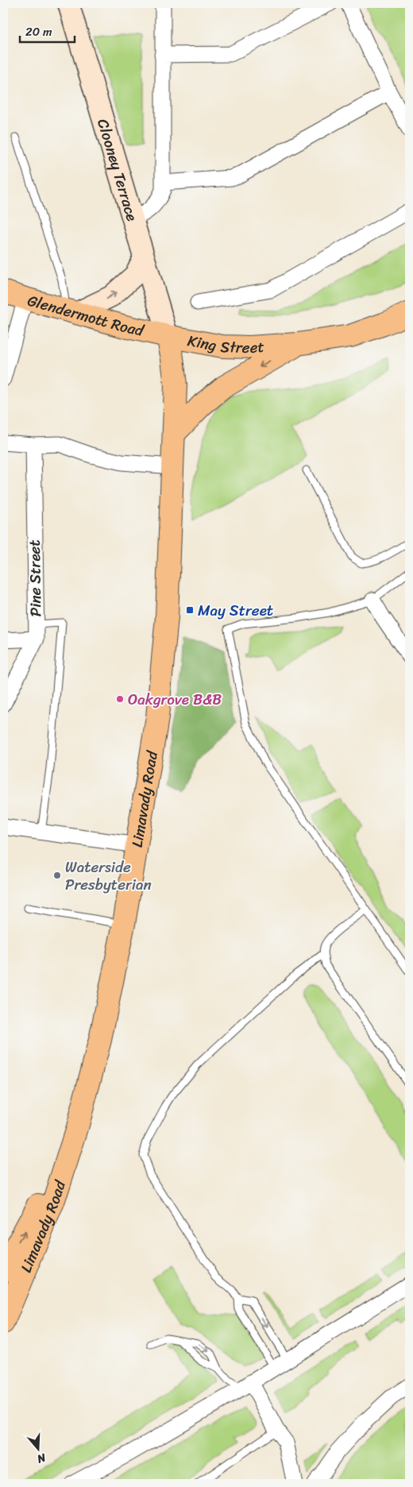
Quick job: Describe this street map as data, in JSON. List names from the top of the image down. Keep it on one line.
{"streets":{"highway":["Glendermott Road","King Street","Limavady Road"],"main road":["Clooney Terrace"],"street":["Pine Street"]},"crossings":[["Clooney Terrace","Glendermott Road"],["Clooney Terrace","King Street"],["Glendermott Road","King Street"],["King Street","Limavady Road"]],"places":{"transit":["May Street"],"other":["Oakgrove B&B","Waterside Presbyterian"]},"scale_bar":"20 m","north":"bottom"}
